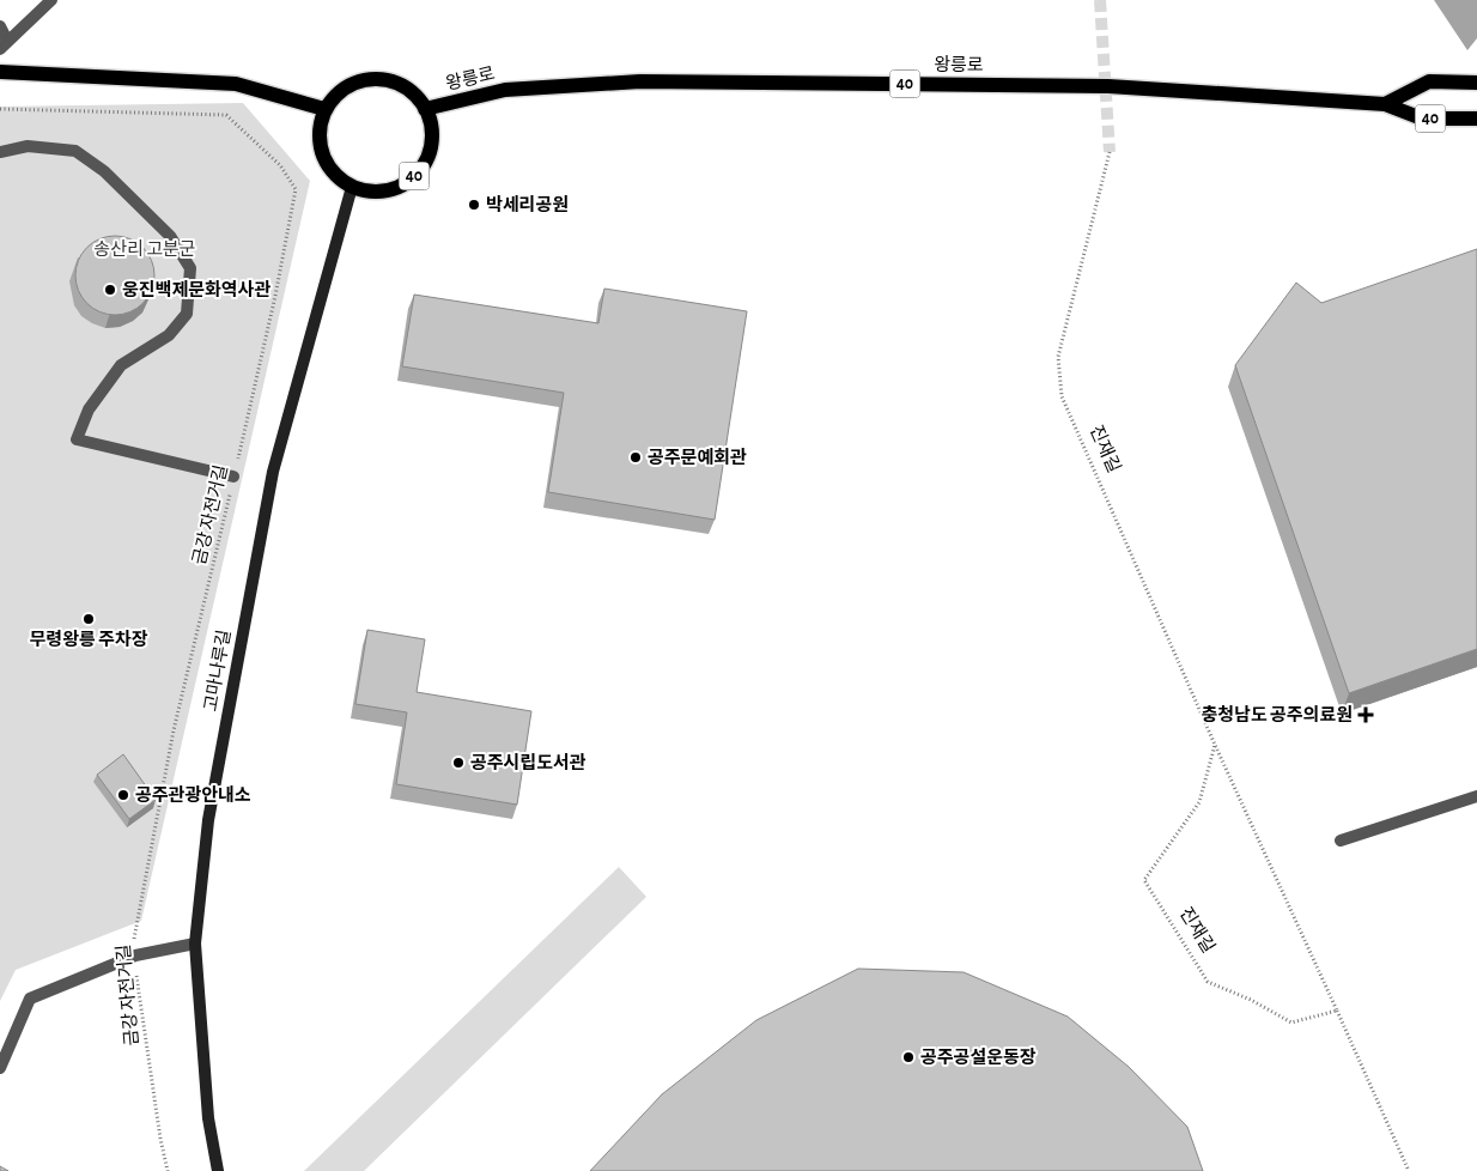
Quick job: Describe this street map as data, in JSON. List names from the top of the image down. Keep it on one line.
{"streets":{"main road":["왕릉로","40","고마나루길"],"path":["진재길","금강 자전거길"]},"crossings":[["왕릉로","40"],["왕릉로","고마나루길"],["40","고마나루길"]],"parks":["송산리 고분군"],"places":{"other":["박세리공원","웅진백제문화역사관","공주문예회관","무령왕릉 주차장","공주시립도서관","공주관광안내소","공주공설운동장"],"health":["충청남도 공주의료원"]}}
